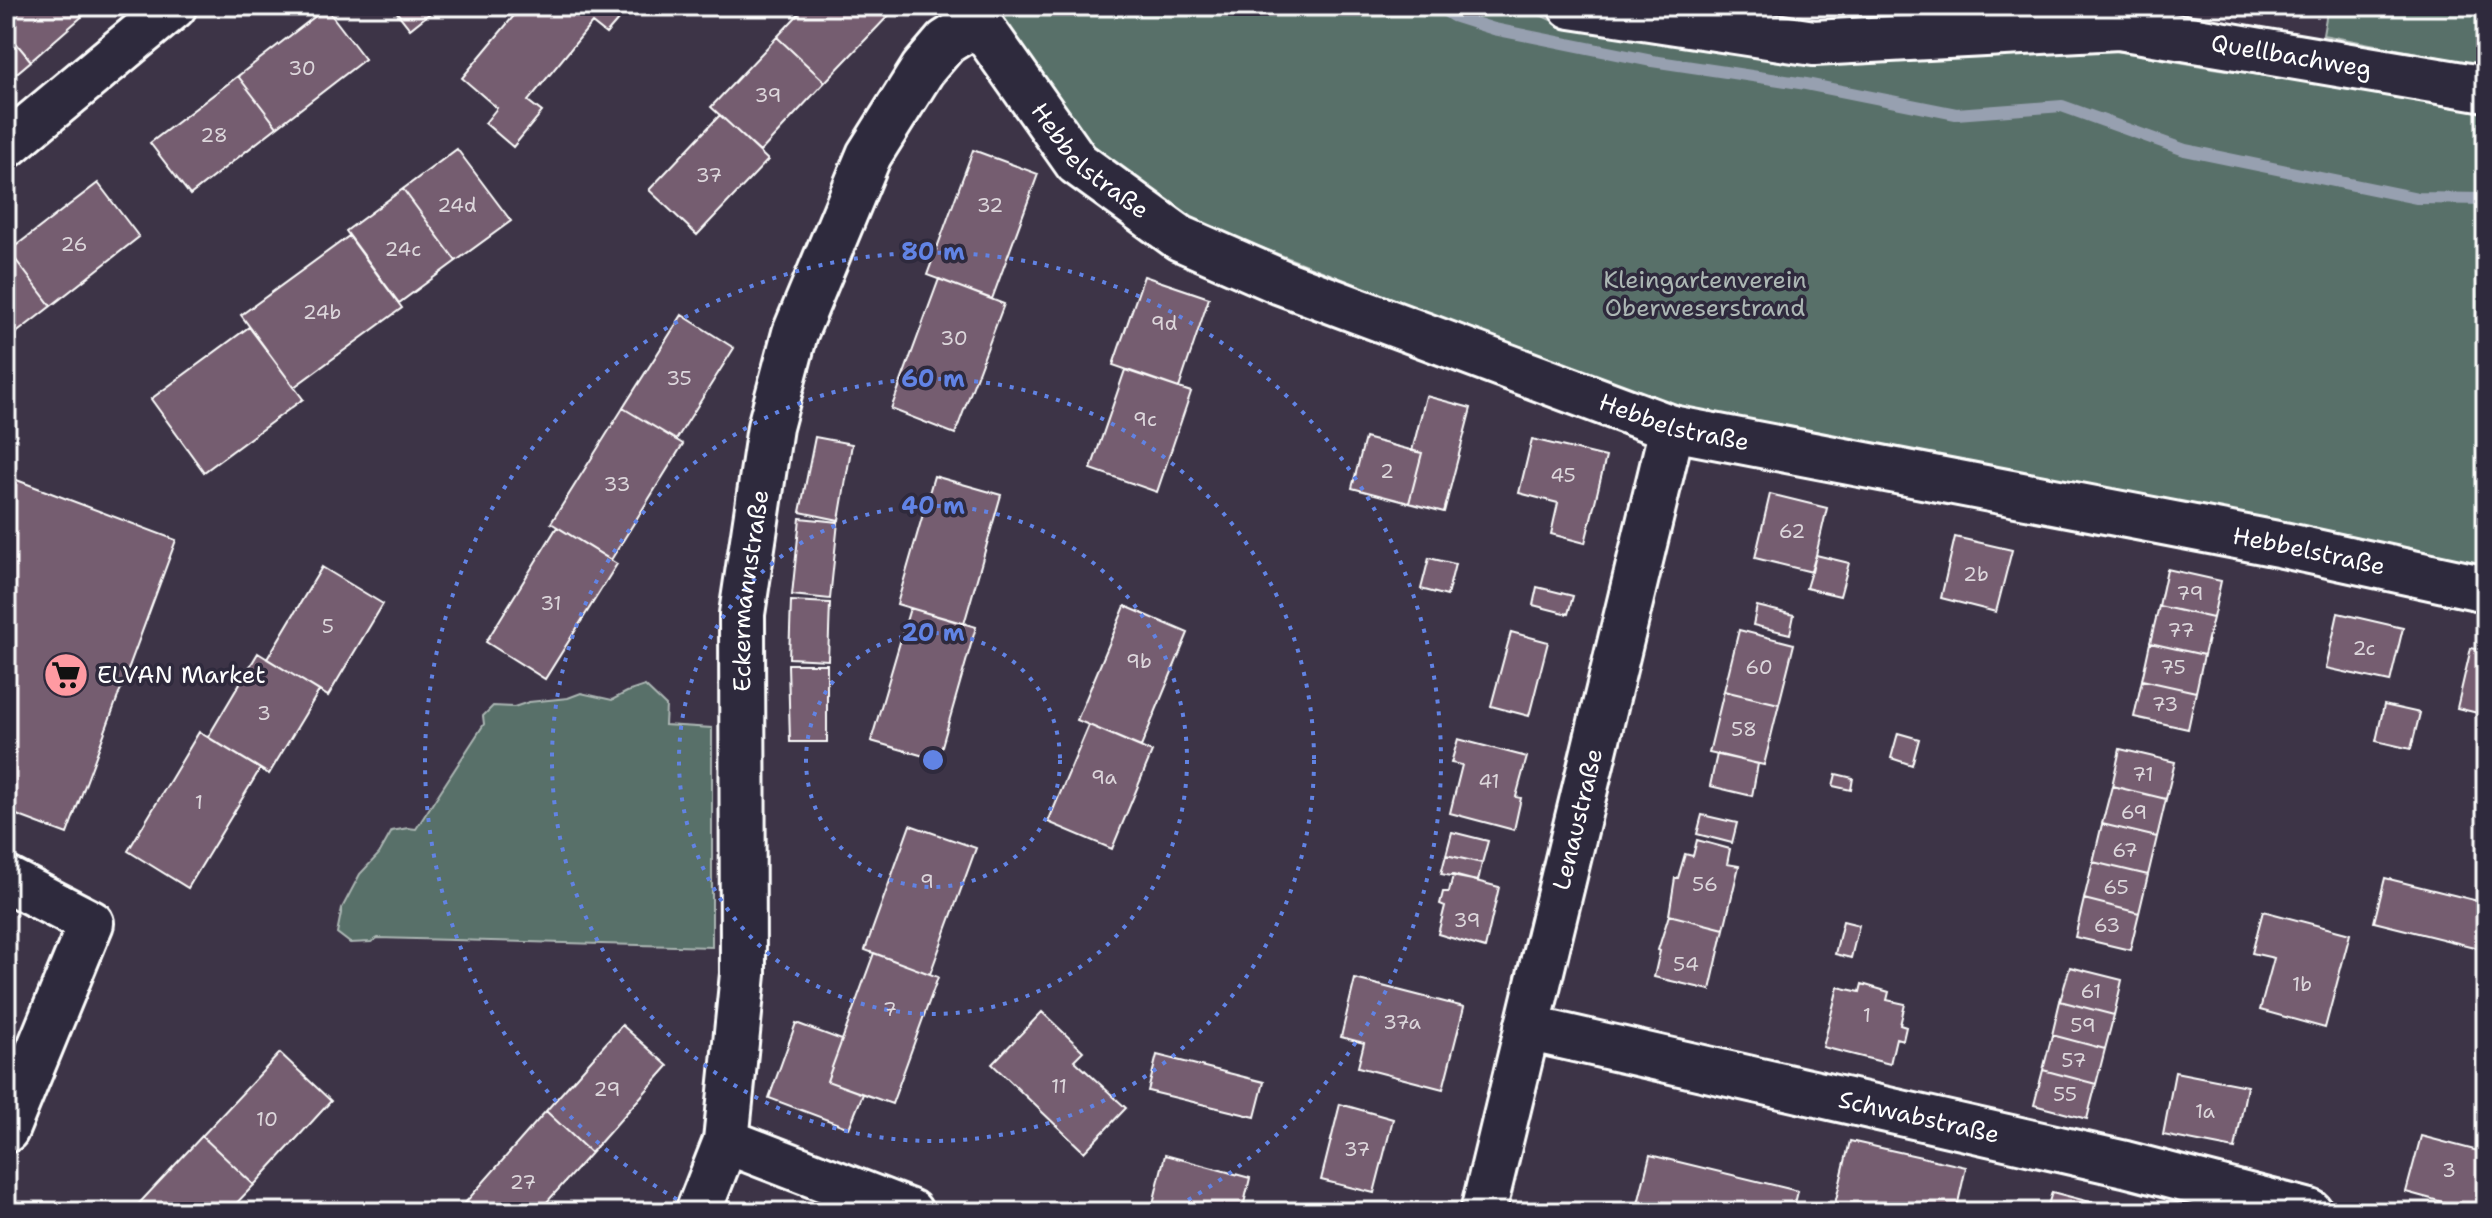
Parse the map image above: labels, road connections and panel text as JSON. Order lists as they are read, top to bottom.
{
  "streets": {
    "street": [
      "Quellbachweg",
      "Hebbelstraße",
      "Eckermannstraße",
      "Lenaustraße",
      "Schwabstraße"
    ]
  },
  "crossings": [
    ["Hebbelstraße", "Eckermannstraße"],
    ["Hebbelstraße", "Lenaustraße"],
    ["Lenaustraße", "Schwabstraße"]
  ],
  "parks": ["Kleingartenverein Oberweserstrand"],
  "places": {
    "supermarket": ["ELVAN Market"]
  },
  "house_numbers": [
    "30",
    "39",
    "28",
    "37",
    "24d",
    "32",
    "26",
    "24c",
    "24b",
    "9d",
    "30",
    "35",
    "9c",
    "2",
    "45",
    "33",
    "62",
    "2b",
    "79",
    "31",
    "5",
    "77",
    "2c",
    "9b",
    "60",
    "75",
    "73",
    "3",
    "58",
    "71",
    "9a",
    "41",
    "1",
    "69",
    "67",
    "9",
    "56",
    "65",
    "39",
    "63",
    "54",
    "1b",
    "61",
    "7",
    "1",
    "37a",
    "59",
    "57",
    "11",
    "29",
    "55",
    "1a",
    "10",
    "37",
    "3",
    "27"
  ],
  "rings": [
    "80 m",
    "60 m",
    "40 m",
    "20 m"
  ]
}
